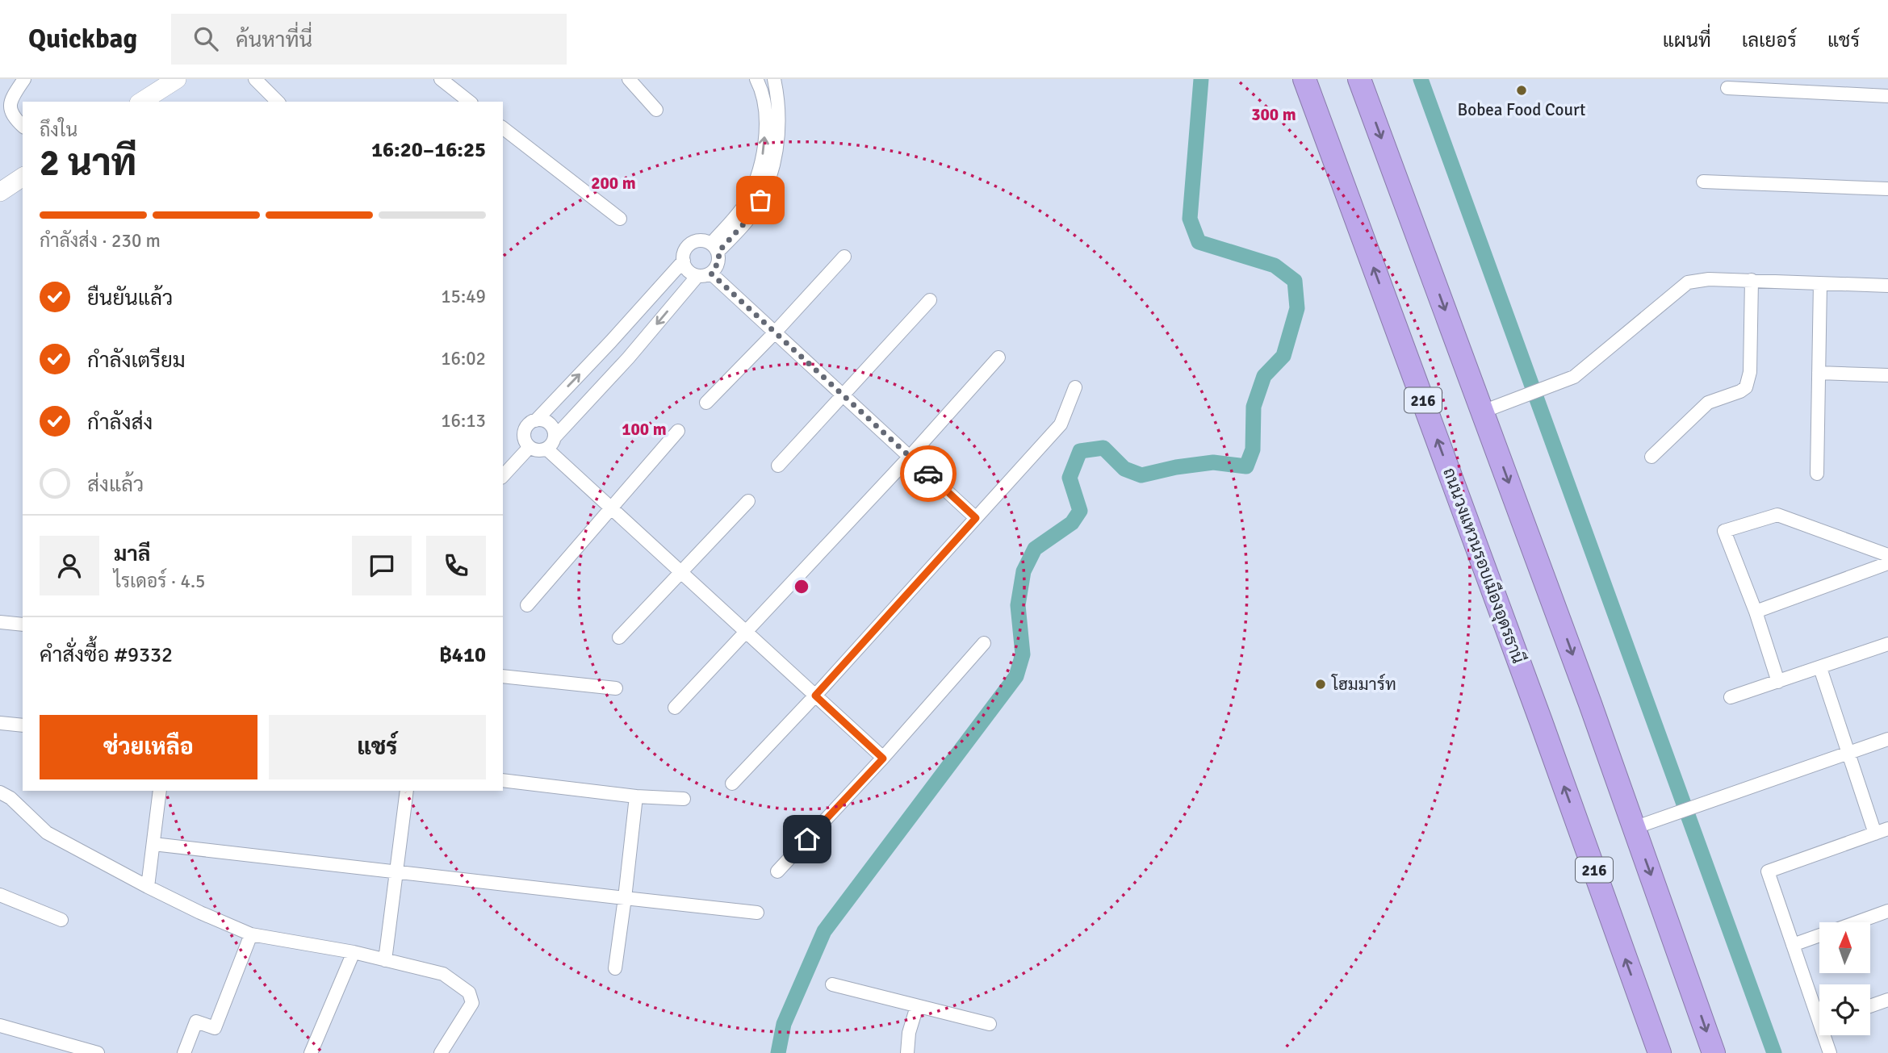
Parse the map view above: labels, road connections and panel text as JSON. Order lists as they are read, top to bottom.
{
  "streets": {
    "highway": ["216", "ถนนวงแหวนรอบเมืองอุดรธานี"]
  },
  "places": ["Bobea Food Court", "โฮมมาร์ท"],
  "north": "top",
  "page": {
    "header": "Quickbag",
    "search": "ค้นหาที่นี่",
    "nav": ["แผนที่", "เลเยอร์", "แชร์"],
    "heading": ["2 นาที", "ถึงใน", "16:20–16:25"],
    "panel": [
      "มาลี",
      "ไรเดอร์ · 4.5",
      "คำสั่งซื้อ #9332",
      "฿410"
    ],
    "bar": "กำลังส่ง · 230 m",
    "list": [
      ["ยืนยันแล้ว", "15:49"],
      ["กำลังเตรียม", "16:02"],
      ["กำลังส่ง", "16:13"],
      "ส่งแล้ว"
    ],
    "buttons": ["ช่วยเหลือ", "แชร์"]
  },
  "rings": ["300 m", "200 m", "100 m"]
}
